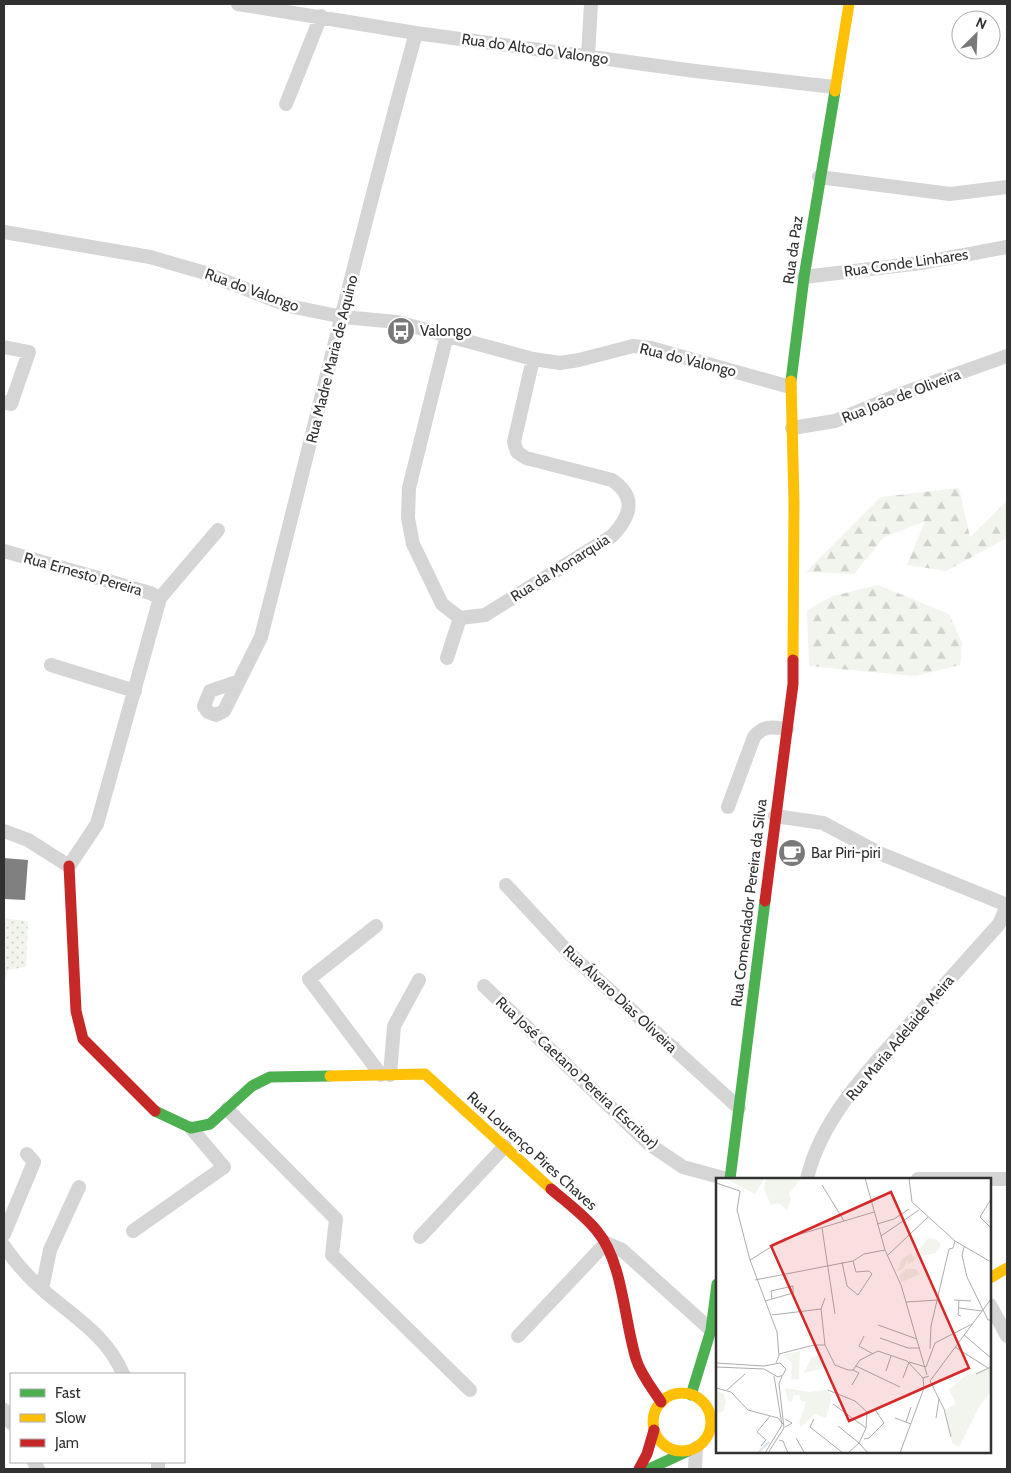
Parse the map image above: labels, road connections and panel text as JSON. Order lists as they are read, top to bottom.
{
  "streets": {
    "main road": ["Rua da Paz", "Rua Comendador Pereira da Silva", "Rua Lourenço Pires Chaves"],
    "street": [
      "Rua do Alto do Valongo",
      "Rua Conde Linhares",
      "Rua do Valongo",
      "Rua Madre Maria de Aquino",
      "Rua João de Oliveira",
      "Rua da Monarquia",
      "Rua Ernesto Pereira",
      "Rua Álvaro Dias Oliveira",
      "Rua Maria Adelaide Meira",
      "Rua José Caetano Pereira (Escritor)"
    ]
  },
  "crossings": [
    ["Rua do Alto do Valongo", "Rua da Paz"],
    ["Rua do Alto do Valongo", "Rua Madre Maria de Aquino"],
    ["Rua da Paz", "Rua Conde Linhares"],
    ["Rua da Paz", "Rua do Valongo"],
    ["Rua da Paz", "Rua João de Oliveira"],
    ["Rua da Paz", "Rua Comendador Pereira da Silva"],
    ["Rua do Valongo", "Rua Madre Maria de Aquino"],
    ["Rua do Valongo", "Rua da Monarquia"],
    ["Rua Comendador Pereira da Silva", "Rua Álvaro Dias Oliveira"]
  ],
  "places": {
    "bus stop": ["Valongo"],
    "cafe": ["Bar Piri-piri"]
  },
  "legend": ["Fast", "Slow", "Jam"],
  "north": "top right"
}
